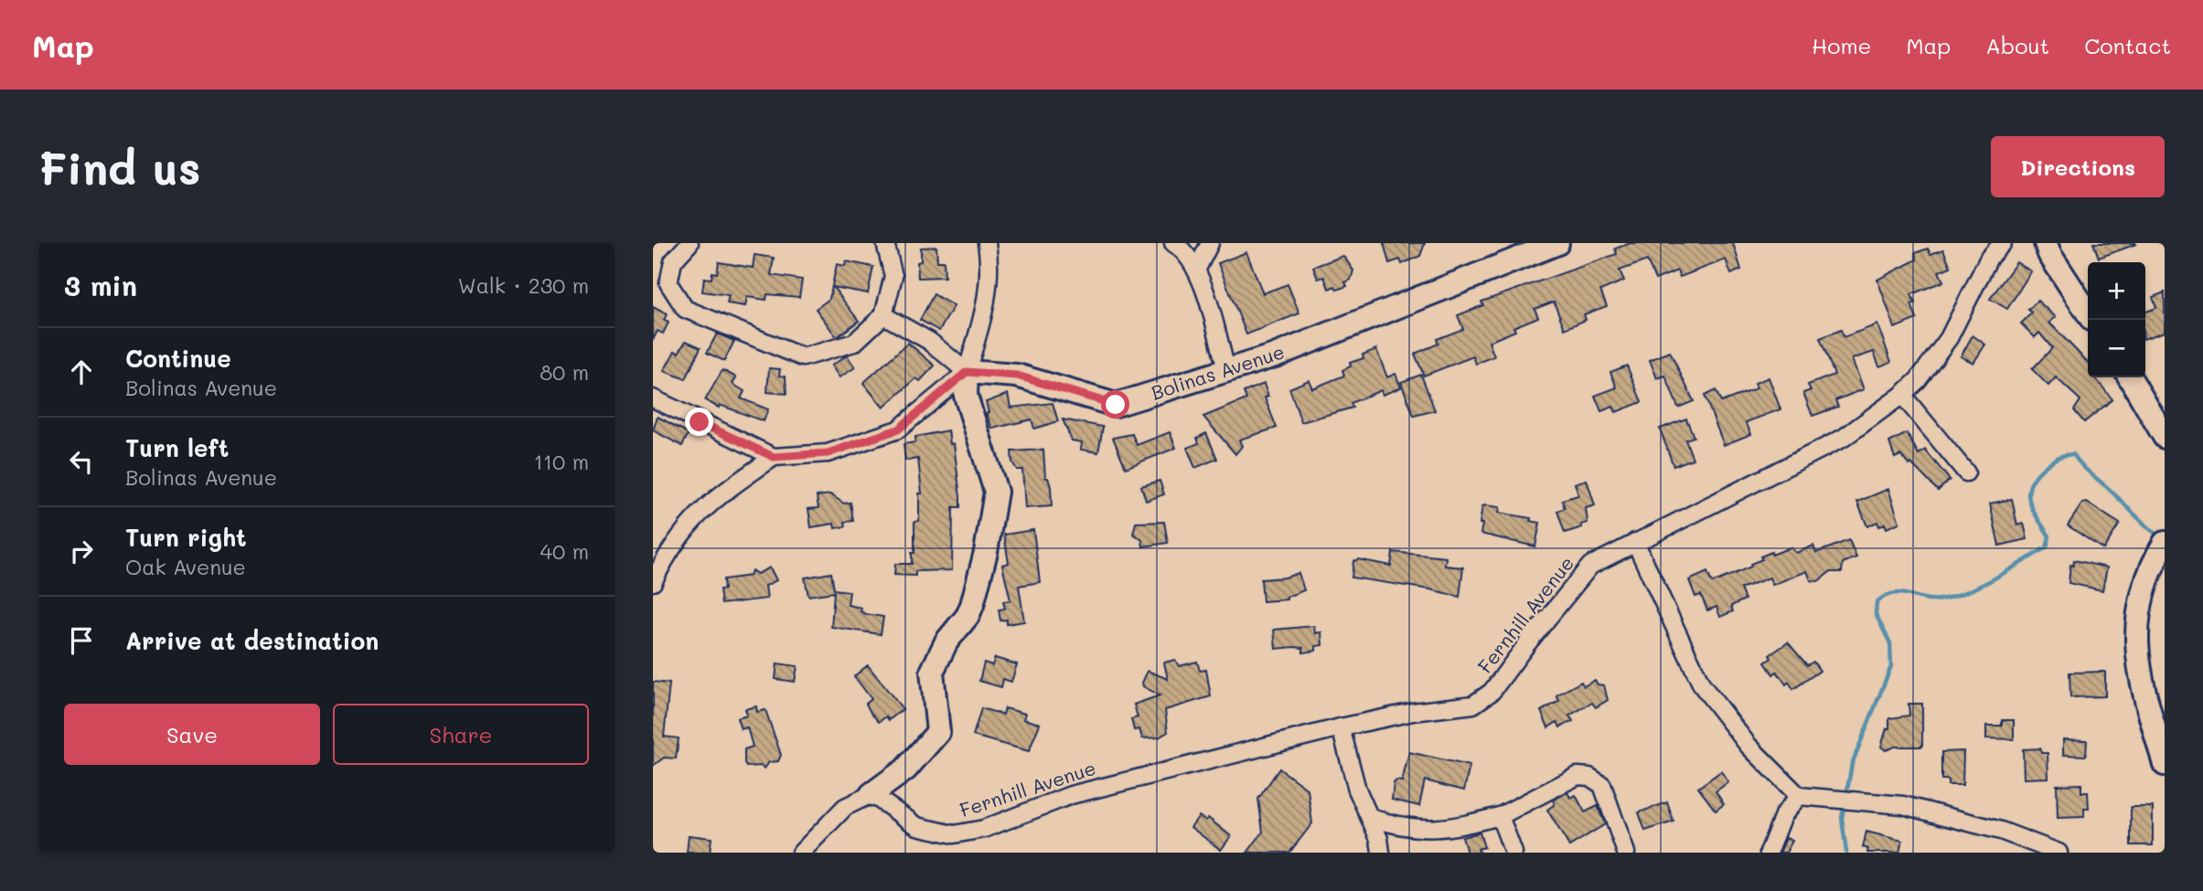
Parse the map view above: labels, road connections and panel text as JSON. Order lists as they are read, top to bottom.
{
  "streets": {
    "street": ["Bolinas Avenue", "Fernhill Avenue"]
  },
  "page": {
    "header": "Map",
    "nav": [
      "Home",
      "Map",
      "About",
      "Contact"
    ],
    "buttons": [
      "Directions",
      ["Save", "Share"]
    ],
    "title": "Find us",
    "heading": ["3 min", "Walk · 230 m"],
    "map_buttons": ["+", "−"],
    "list": [
      ["Continue", "Bolinas Avenue", "80 m"],
      ["Turn left", "Bolinas Avenue", "110 m"],
      ["Turn right", "Oak Avenue", "40 m"],
      "Arrive at destination"
    ]
  }
}
